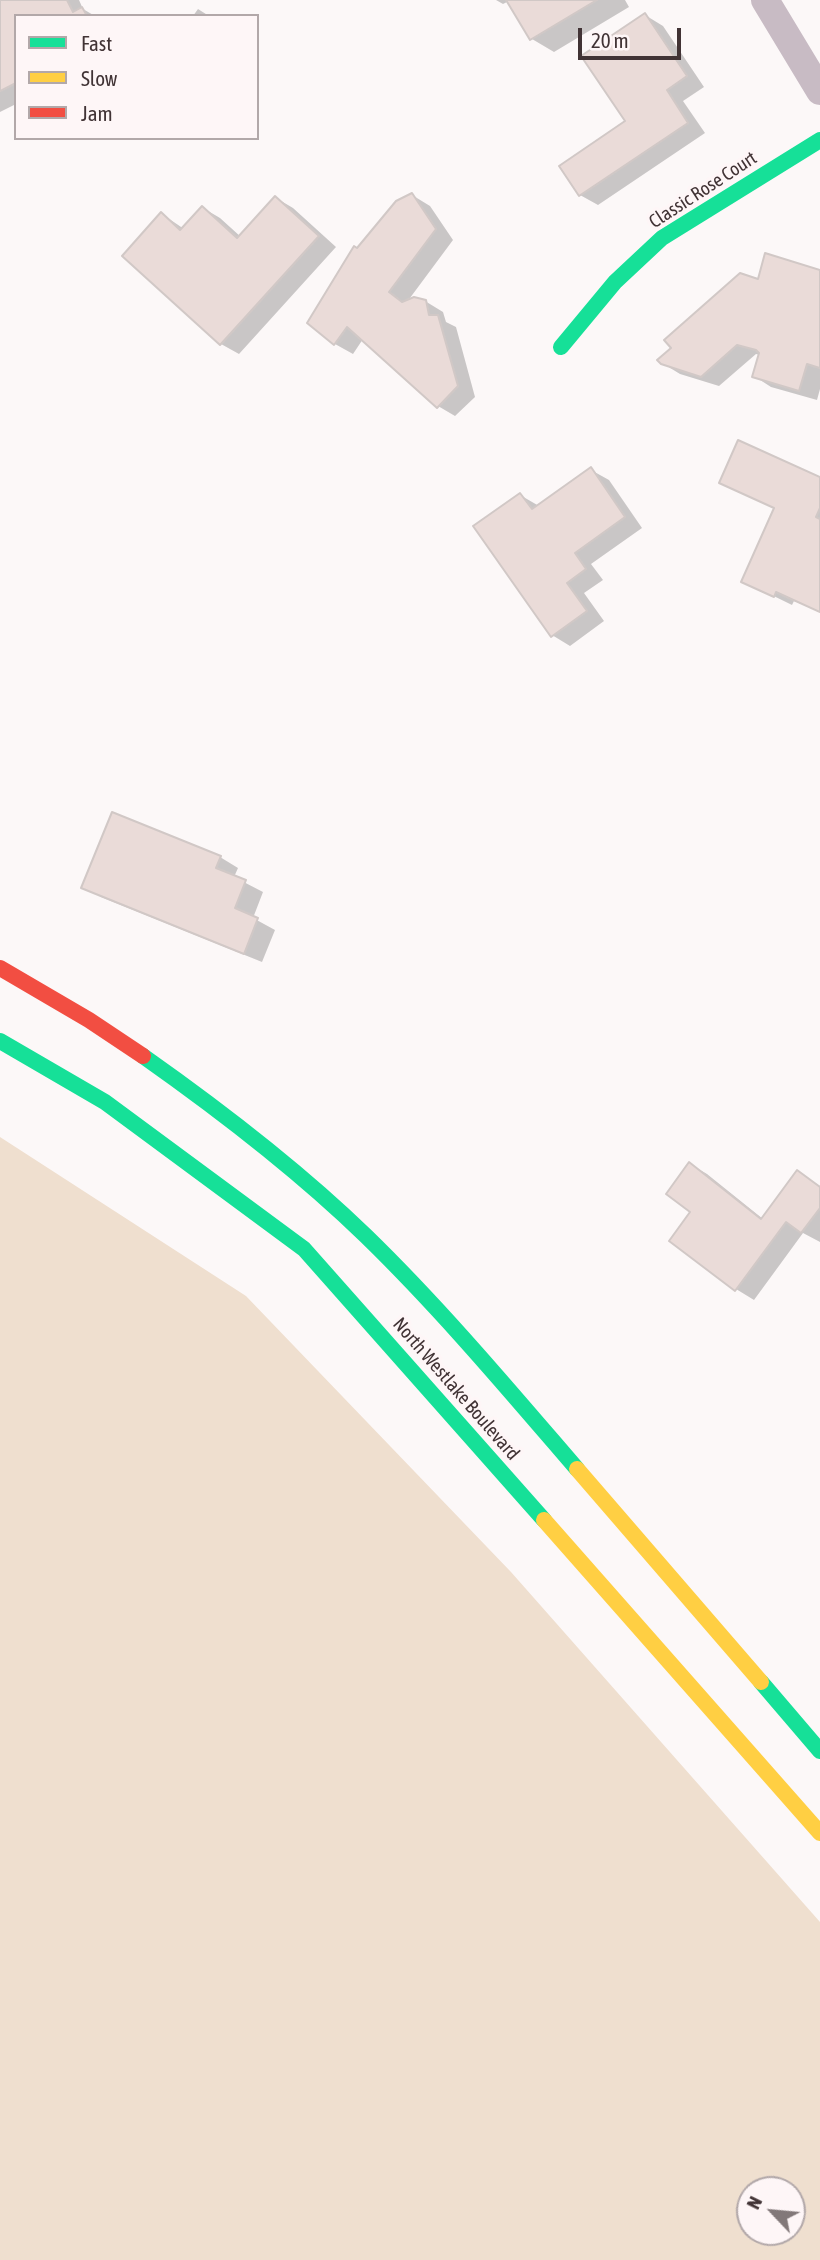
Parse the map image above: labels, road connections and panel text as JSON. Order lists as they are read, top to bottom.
{
  "streets": {
    "main road": ["Classic Rose Court", "North Westlake Boulevard"]
  },
  "legend": ["Fast", "Slow", "Jam"],
  "scale_bar": "20 m",
  "north": "top left"
}
